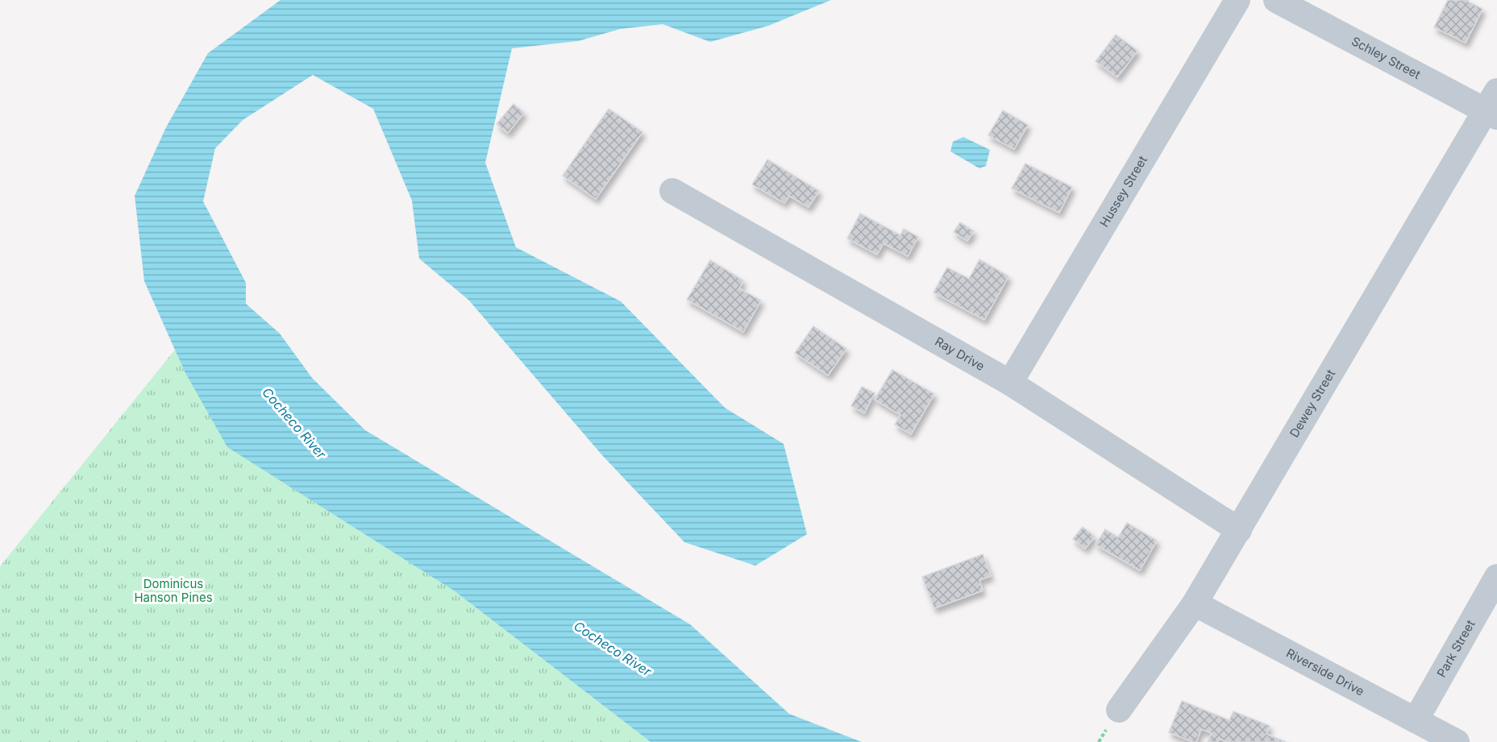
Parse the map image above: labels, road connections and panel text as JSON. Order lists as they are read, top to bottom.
{
  "streets": {
    "street": [
      "Schley Street",
      "Hussey Street",
      "Ray Drive",
      "Dewey Street",
      "Park Street",
      "Riverside Drive"
    ]
  },
  "crossings": [
    ["Schley Street", "Dewey Street"],
    ["Hussey Street", "Ray Drive"],
    ["Ray Drive", "Dewey Street"],
    ["Dewey Street", "Riverside Drive"],
    ["Park Street", "Riverside Drive"]
  ],
  "water": ["Cocheco River"],
  "parks": ["Dominicus Hanson Pines"]
}
